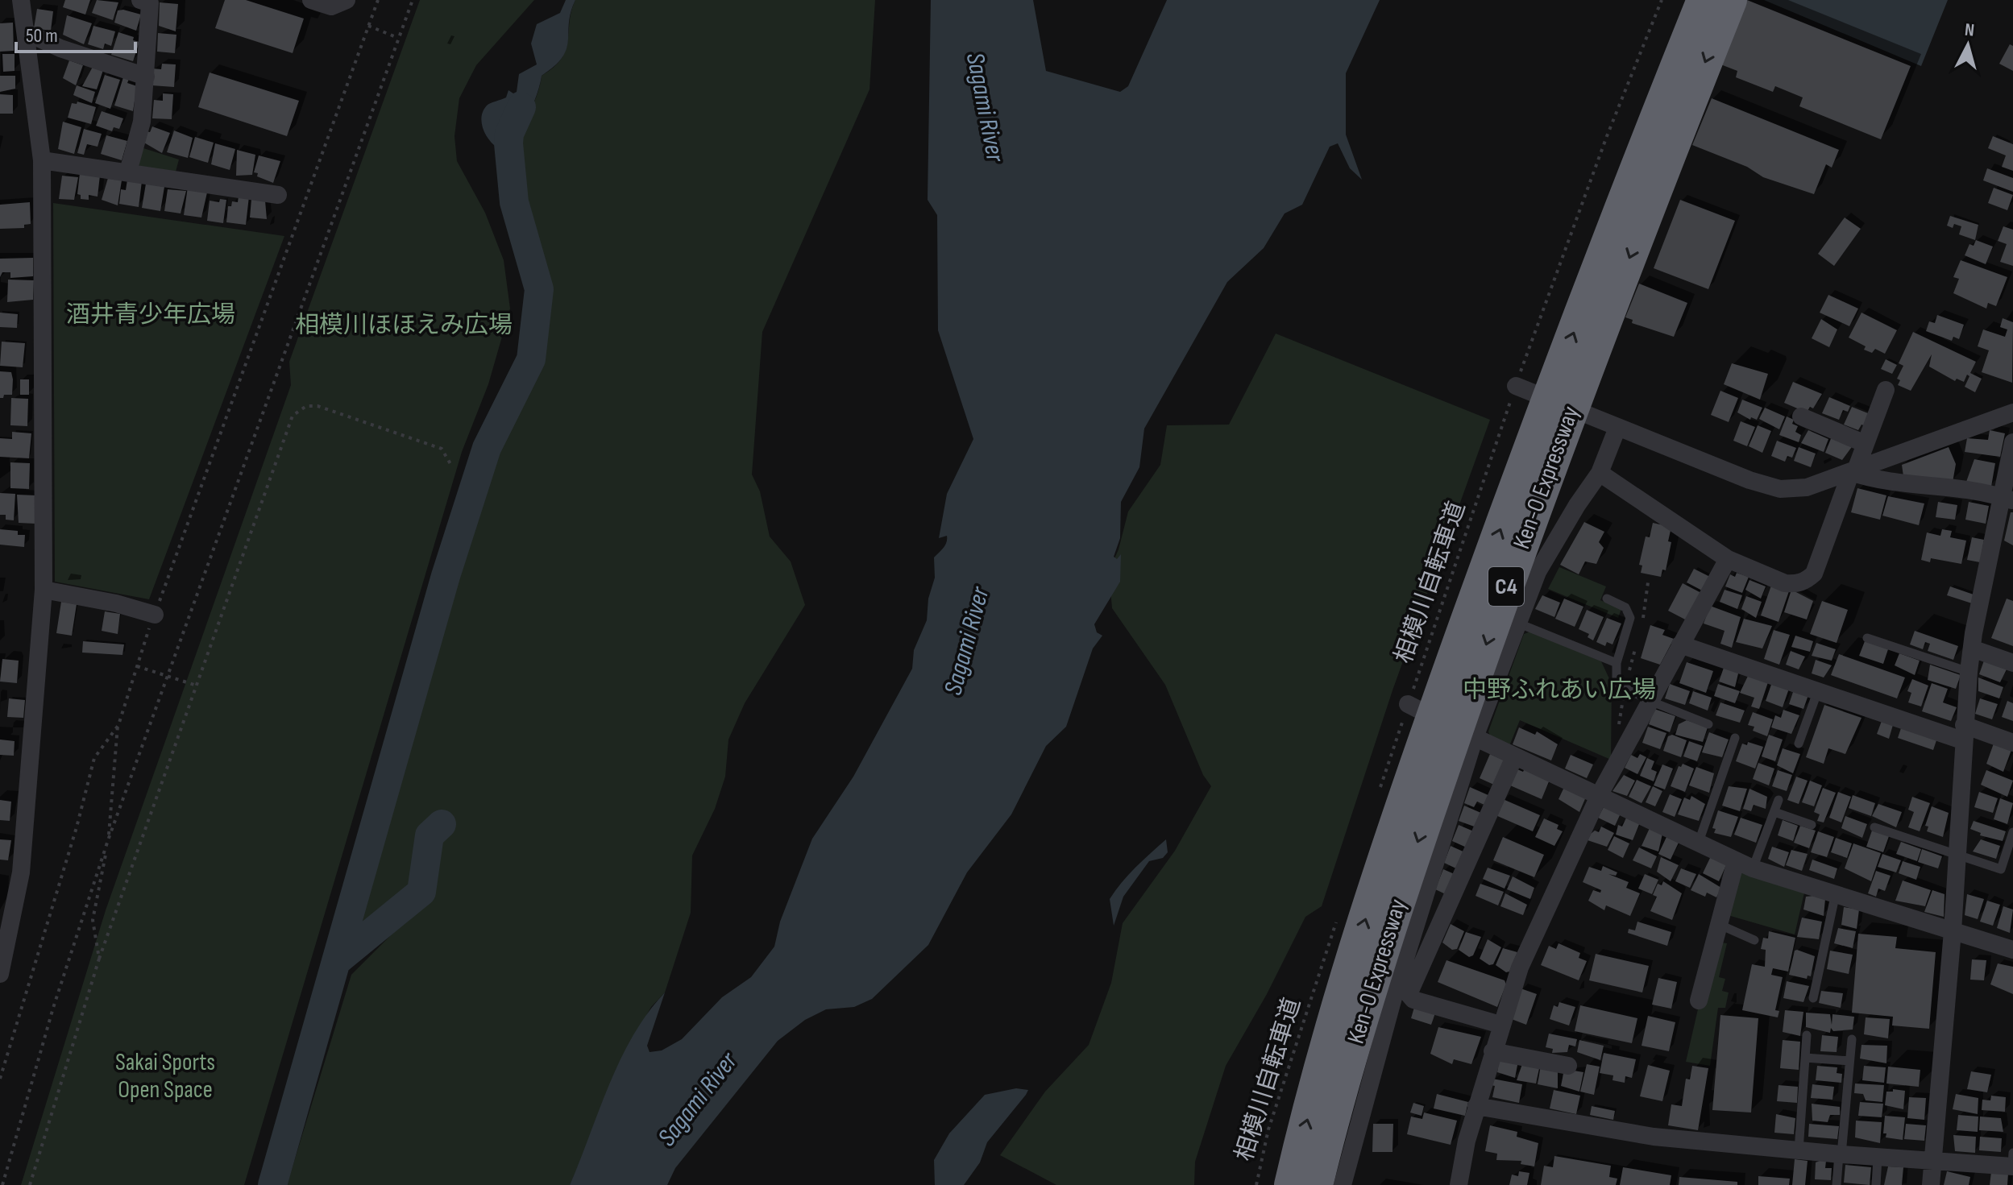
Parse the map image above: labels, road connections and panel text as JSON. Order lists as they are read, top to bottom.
{
  "streets": {
    "highway": ["Ken-O Expressway", "C4"],
    "path": ["相模川自転車道"]
  },
  "water": ["Sagami River"],
  "parks": [
    "酒井青少年広場",
    "相模川ほほえみ広場",
    "中野ふれあい広場",
    "Sakai Sports Open Space"
  ],
  "scale_bar": "50 m",
  "north": "top"
}
